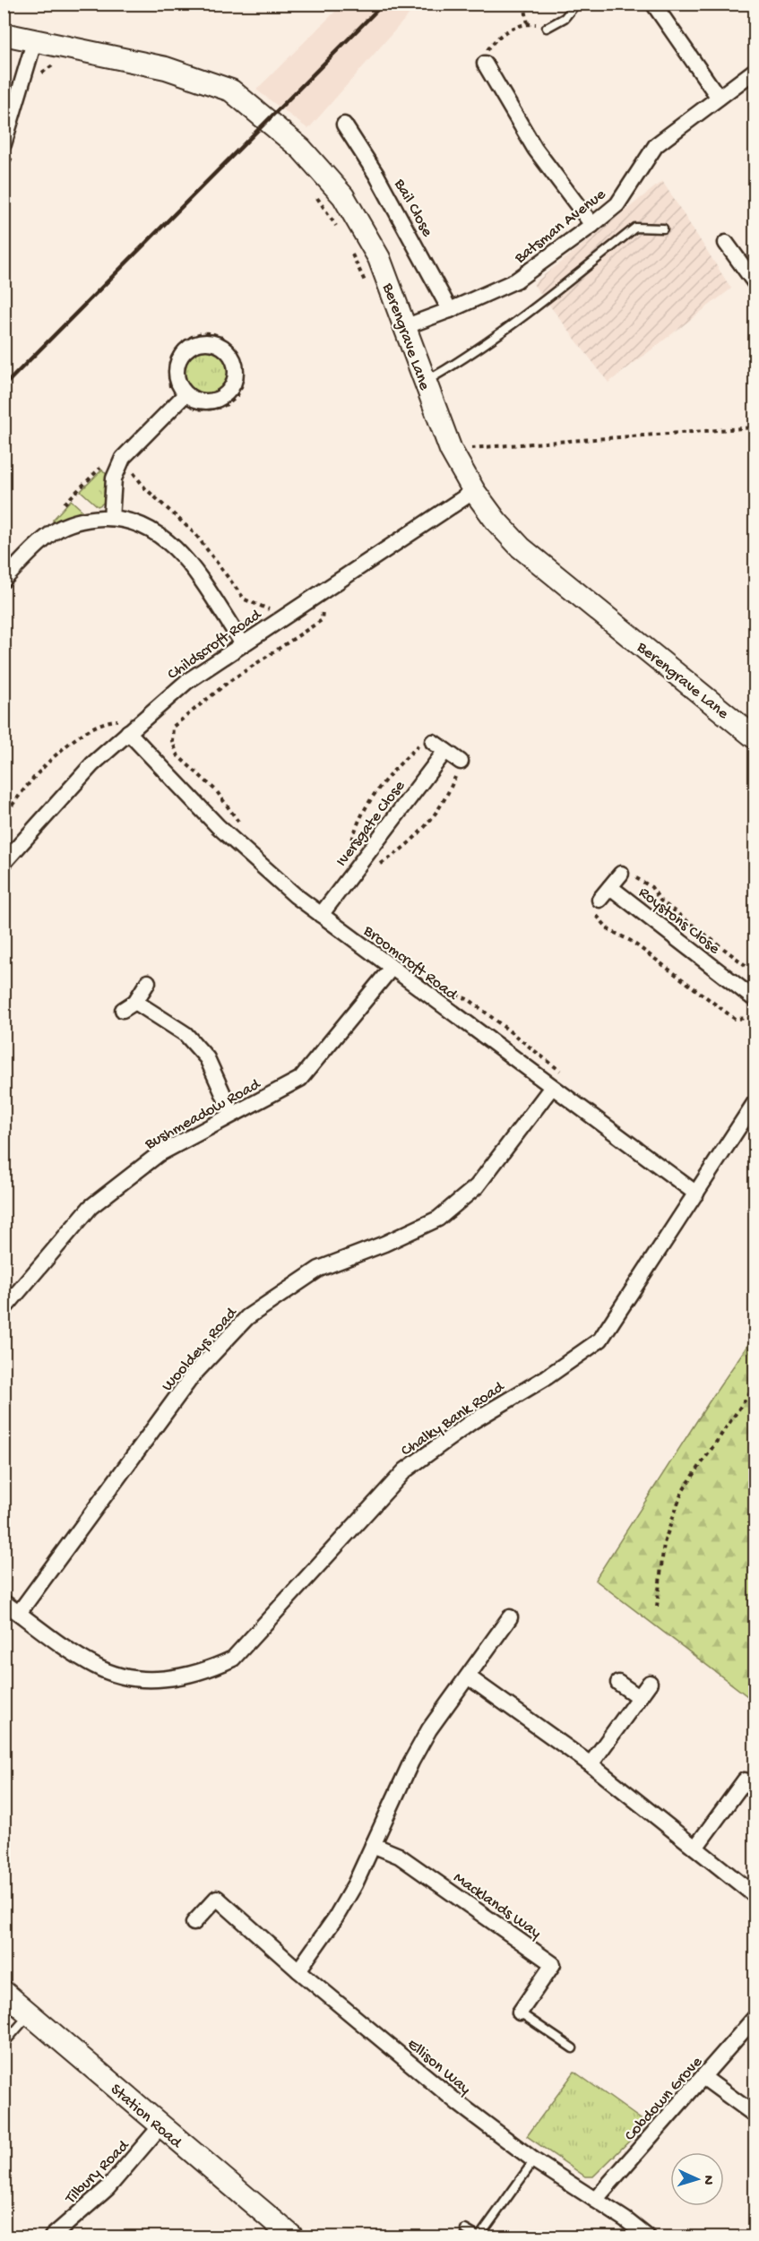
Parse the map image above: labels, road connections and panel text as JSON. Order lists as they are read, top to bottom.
{
  "streets": {
    "street": [
      "Bail Close",
      "Batsman Avenue",
      "Berengrave Lane",
      "Childscroft Road",
      "Iversgate Close",
      "Roystons Close",
      "Broomcroft Road",
      "Bushmeadow Road",
      "Wooldeys Road",
      "Chalky Bank Road",
      "Macklands Way",
      "Ellison Way",
      "Cobdown Grove",
      "Station Road",
      "Tilbury Road"
    ]
  },
  "crossings": [
    ["Bail Close", "Batsman Avenue"],
    ["Batsman Avenue", "Berengrave Lane"],
    ["Berengrave Lane", "Childscroft Road"],
    ["Childscroft Road", "Broomcroft Road"],
    ["Iversgate Close", "Broomcroft Road"],
    ["Broomcroft Road", "Bushmeadow Road"],
    ["Broomcroft Road", "Wooldeys Road"],
    ["Broomcroft Road", "Chalky Bank Road"],
    ["Wooldeys Road", "Chalky Bank Road"],
    ["Ellison Way", "Cobdown Grove"],
    ["Station Road", "Tilbury Road"]
  ],
  "north": "right"
}
